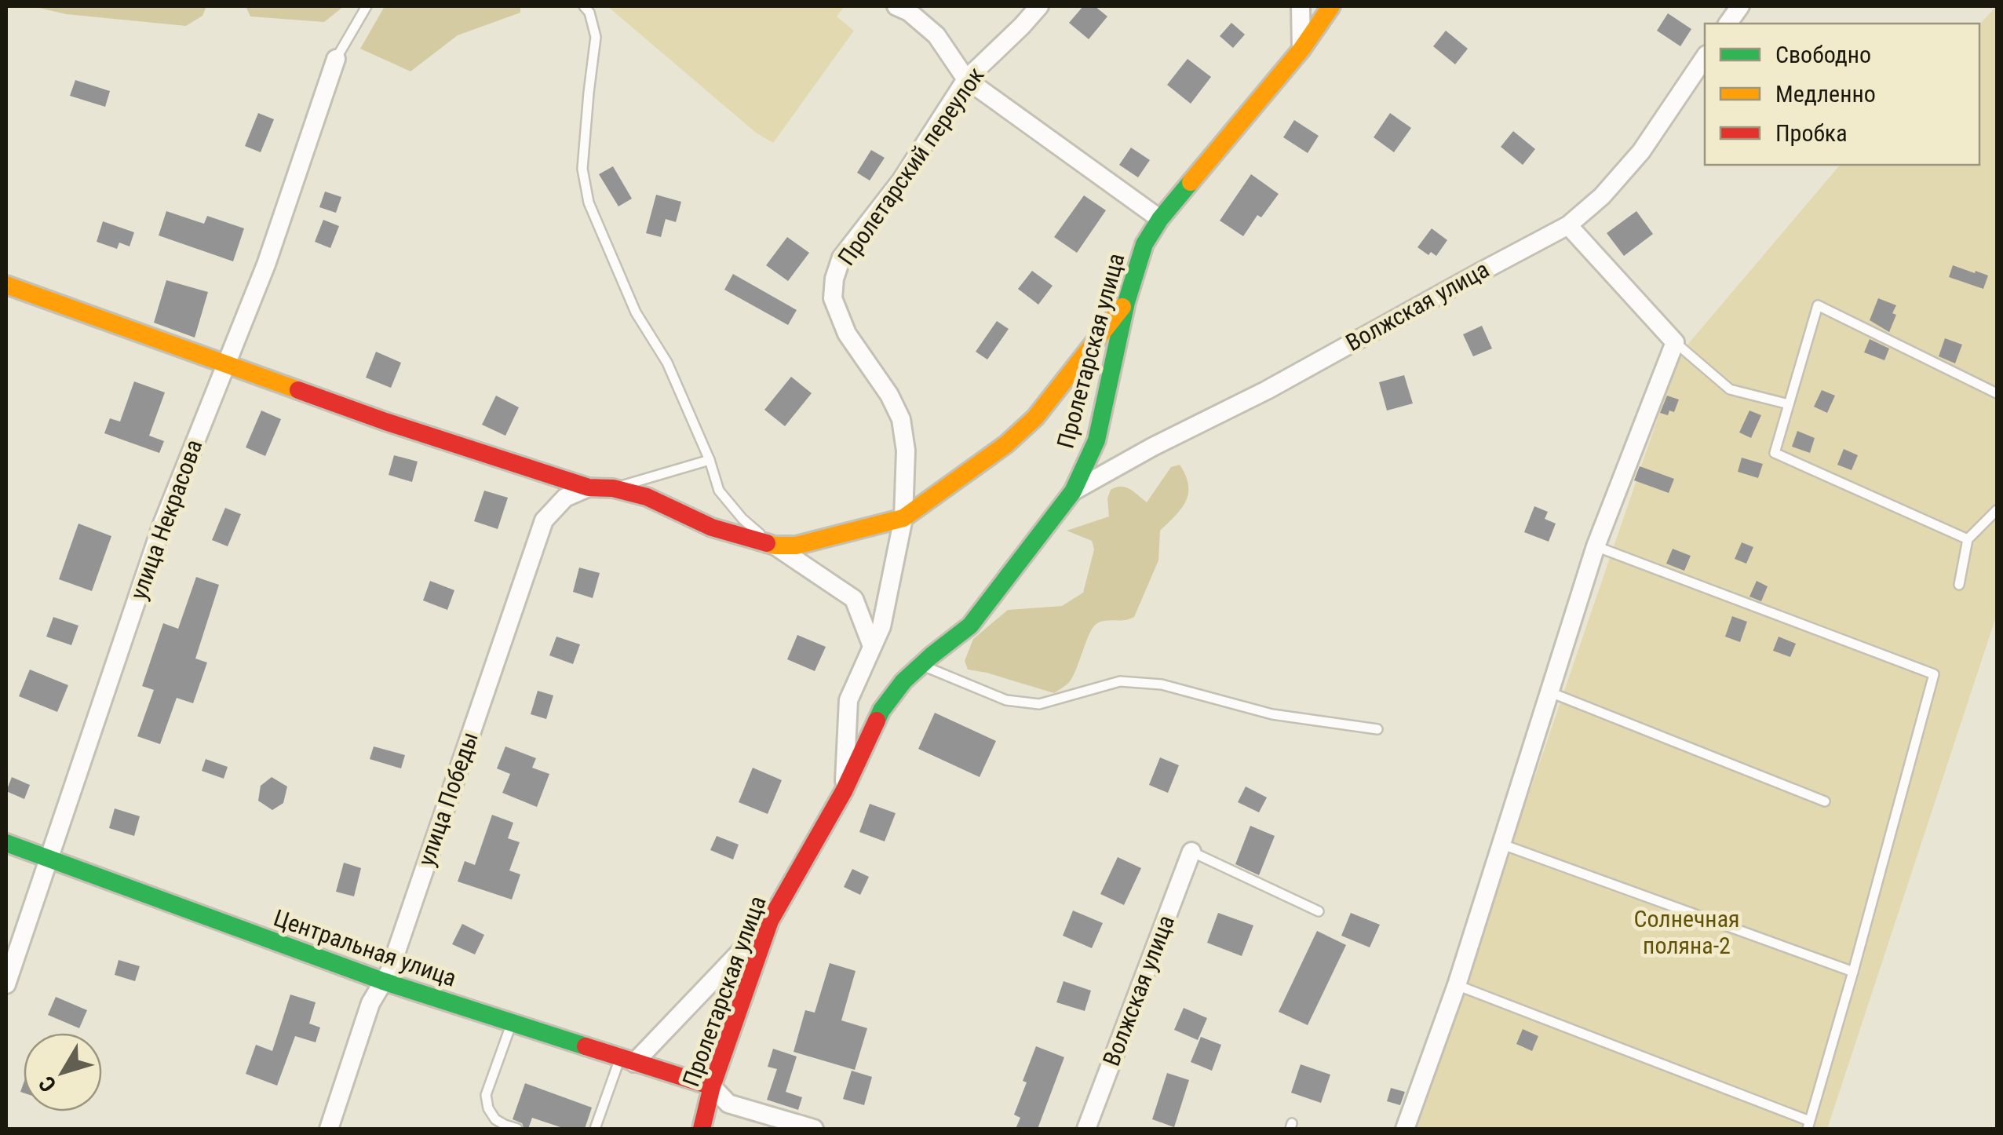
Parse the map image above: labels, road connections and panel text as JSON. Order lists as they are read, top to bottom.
{
  "streets": {
    "street": [
      "Пролетарский переулок",
      "Волжская улица",
      "Пролетарская улица",
      "улица Некрасова",
      "улица Победы",
      "Центральная улица"
    ]
  },
  "crossings": [
    ["Пролетарский переулок", "Пролетарская улица"],
    ["Волжская улица", "Пролетарская улица"],
    ["Пролетарская улица", "Центральная улица"],
    ["улица Некрасова", "Центральная улица"],
    ["улица Победы", "Центральная улица"]
  ],
  "parks": ["Солнечная поляна-2"],
  "legend": ["Свободно", "Медленно", "Пробка"],
  "north": "bottom left"
}
